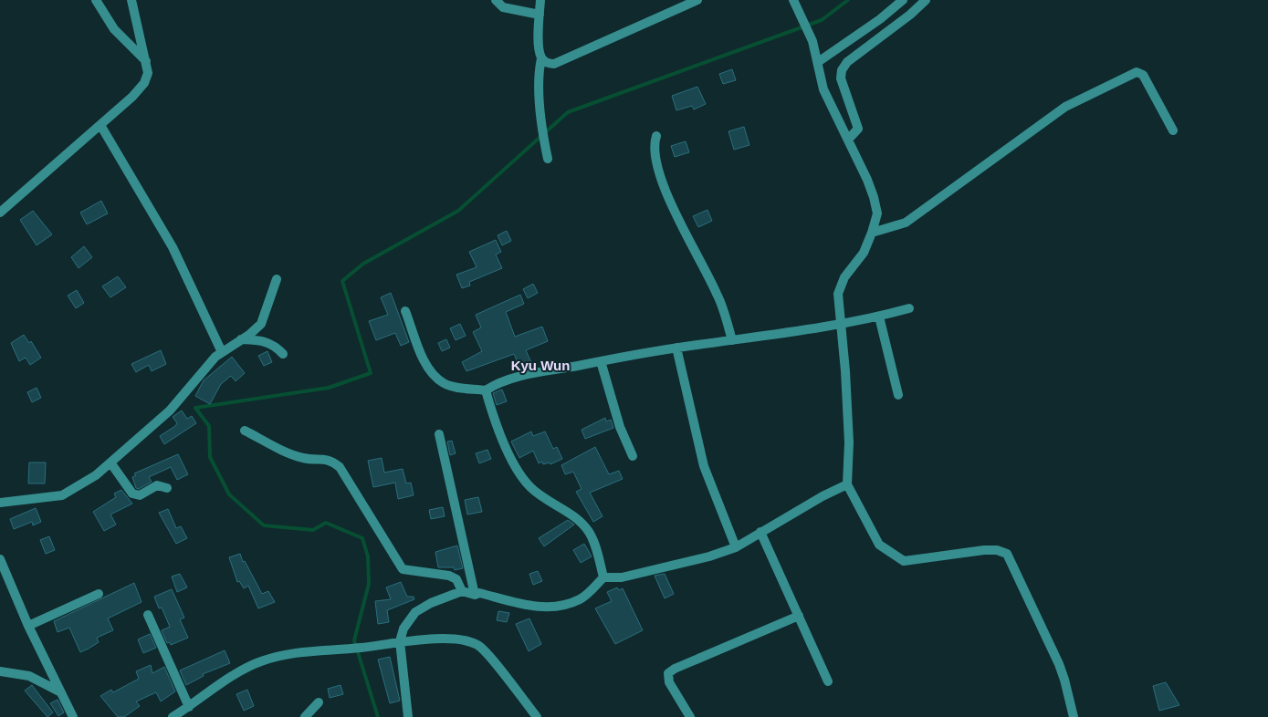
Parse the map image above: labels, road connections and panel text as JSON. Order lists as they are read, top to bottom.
{
  "districts": ["Kyu Wun"]
}
